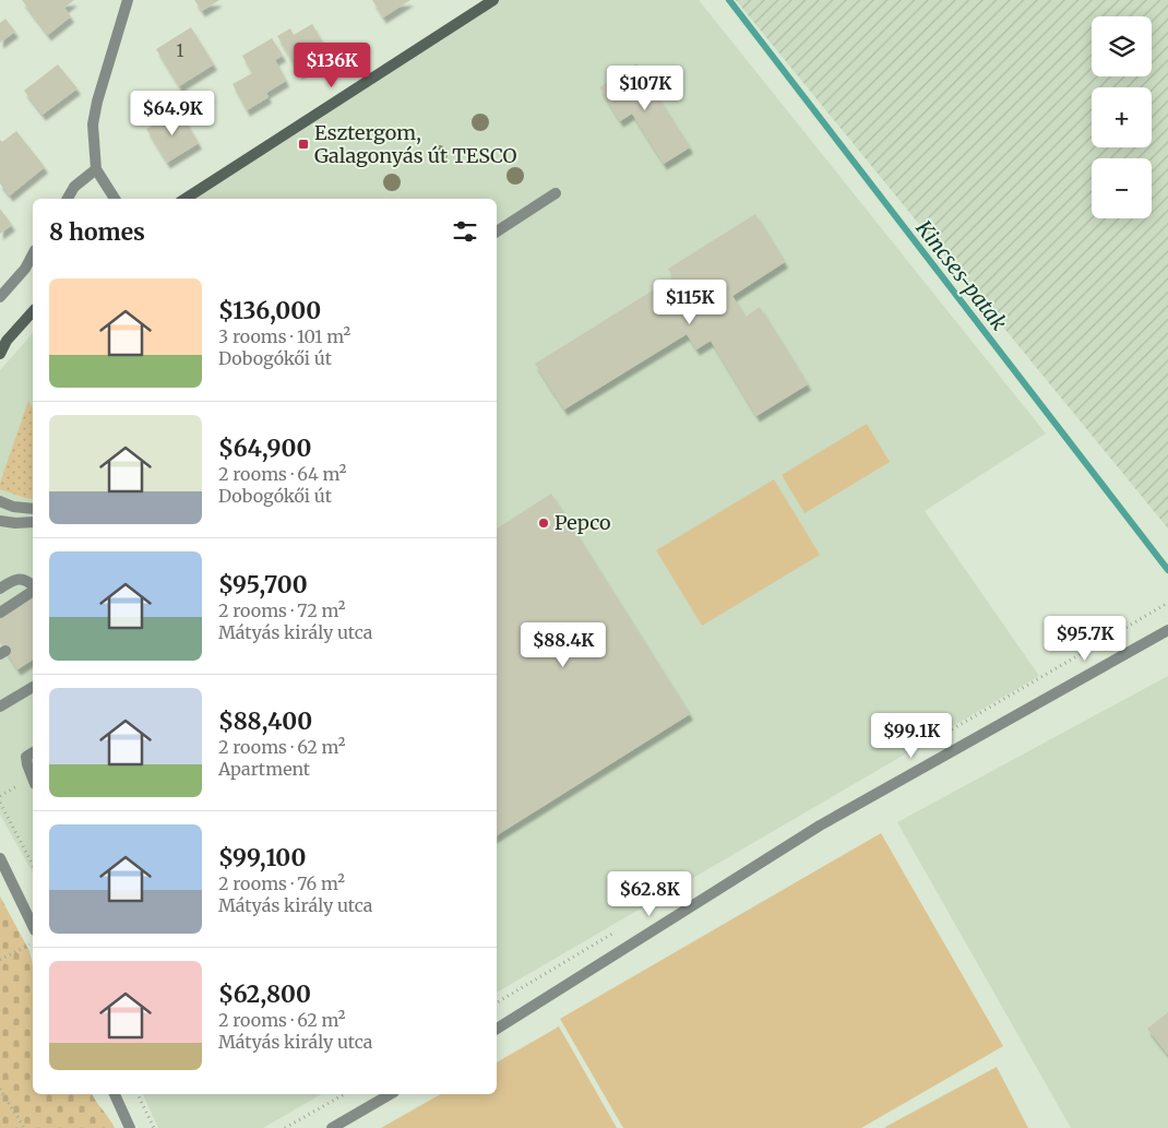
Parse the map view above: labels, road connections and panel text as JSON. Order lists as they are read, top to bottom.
{
  "water": ["Kincses-patak"],
  "places": {
    "transit": ["Esztergom, Galagonyás út TESCO"],
    "other": ["Pepco"]
  },
  "house_numbers": ["1"],
  "page": {
    "map_buttons": ["+", "−"],
    "price": [
      "$136K",
      "$107K",
      "$64.9K",
      "$115K",
      "$95.7K",
      "$88.4K",
      "$99.1K",
      "$62.8K"
    ],
    "heading": "8 homes",
    "list": [
      {
        "name": "$136,000",
        "note": "3 rooms · 101 m² · Dobogókői út"
      },
      {
        "name": "$64,900",
        "note": "2 rooms · 64 m² · Dobogókői út"
      },
      {
        "name": "$95,700",
        "note": "2 rooms · 72 m² · Mátyás király utca"
      },
      {
        "name": "$88,400",
        "note": "2 rooms · 62 m² · Apartment"
      },
      {
        "name": "$99,100",
        "note": "2 rooms · 76 m² · Mátyás király utca"
      },
      {
        "name": "$62,800",
        "note": "2 rooms · 62 m² · Mátyás király utca"
      }
    ]
  }
}
